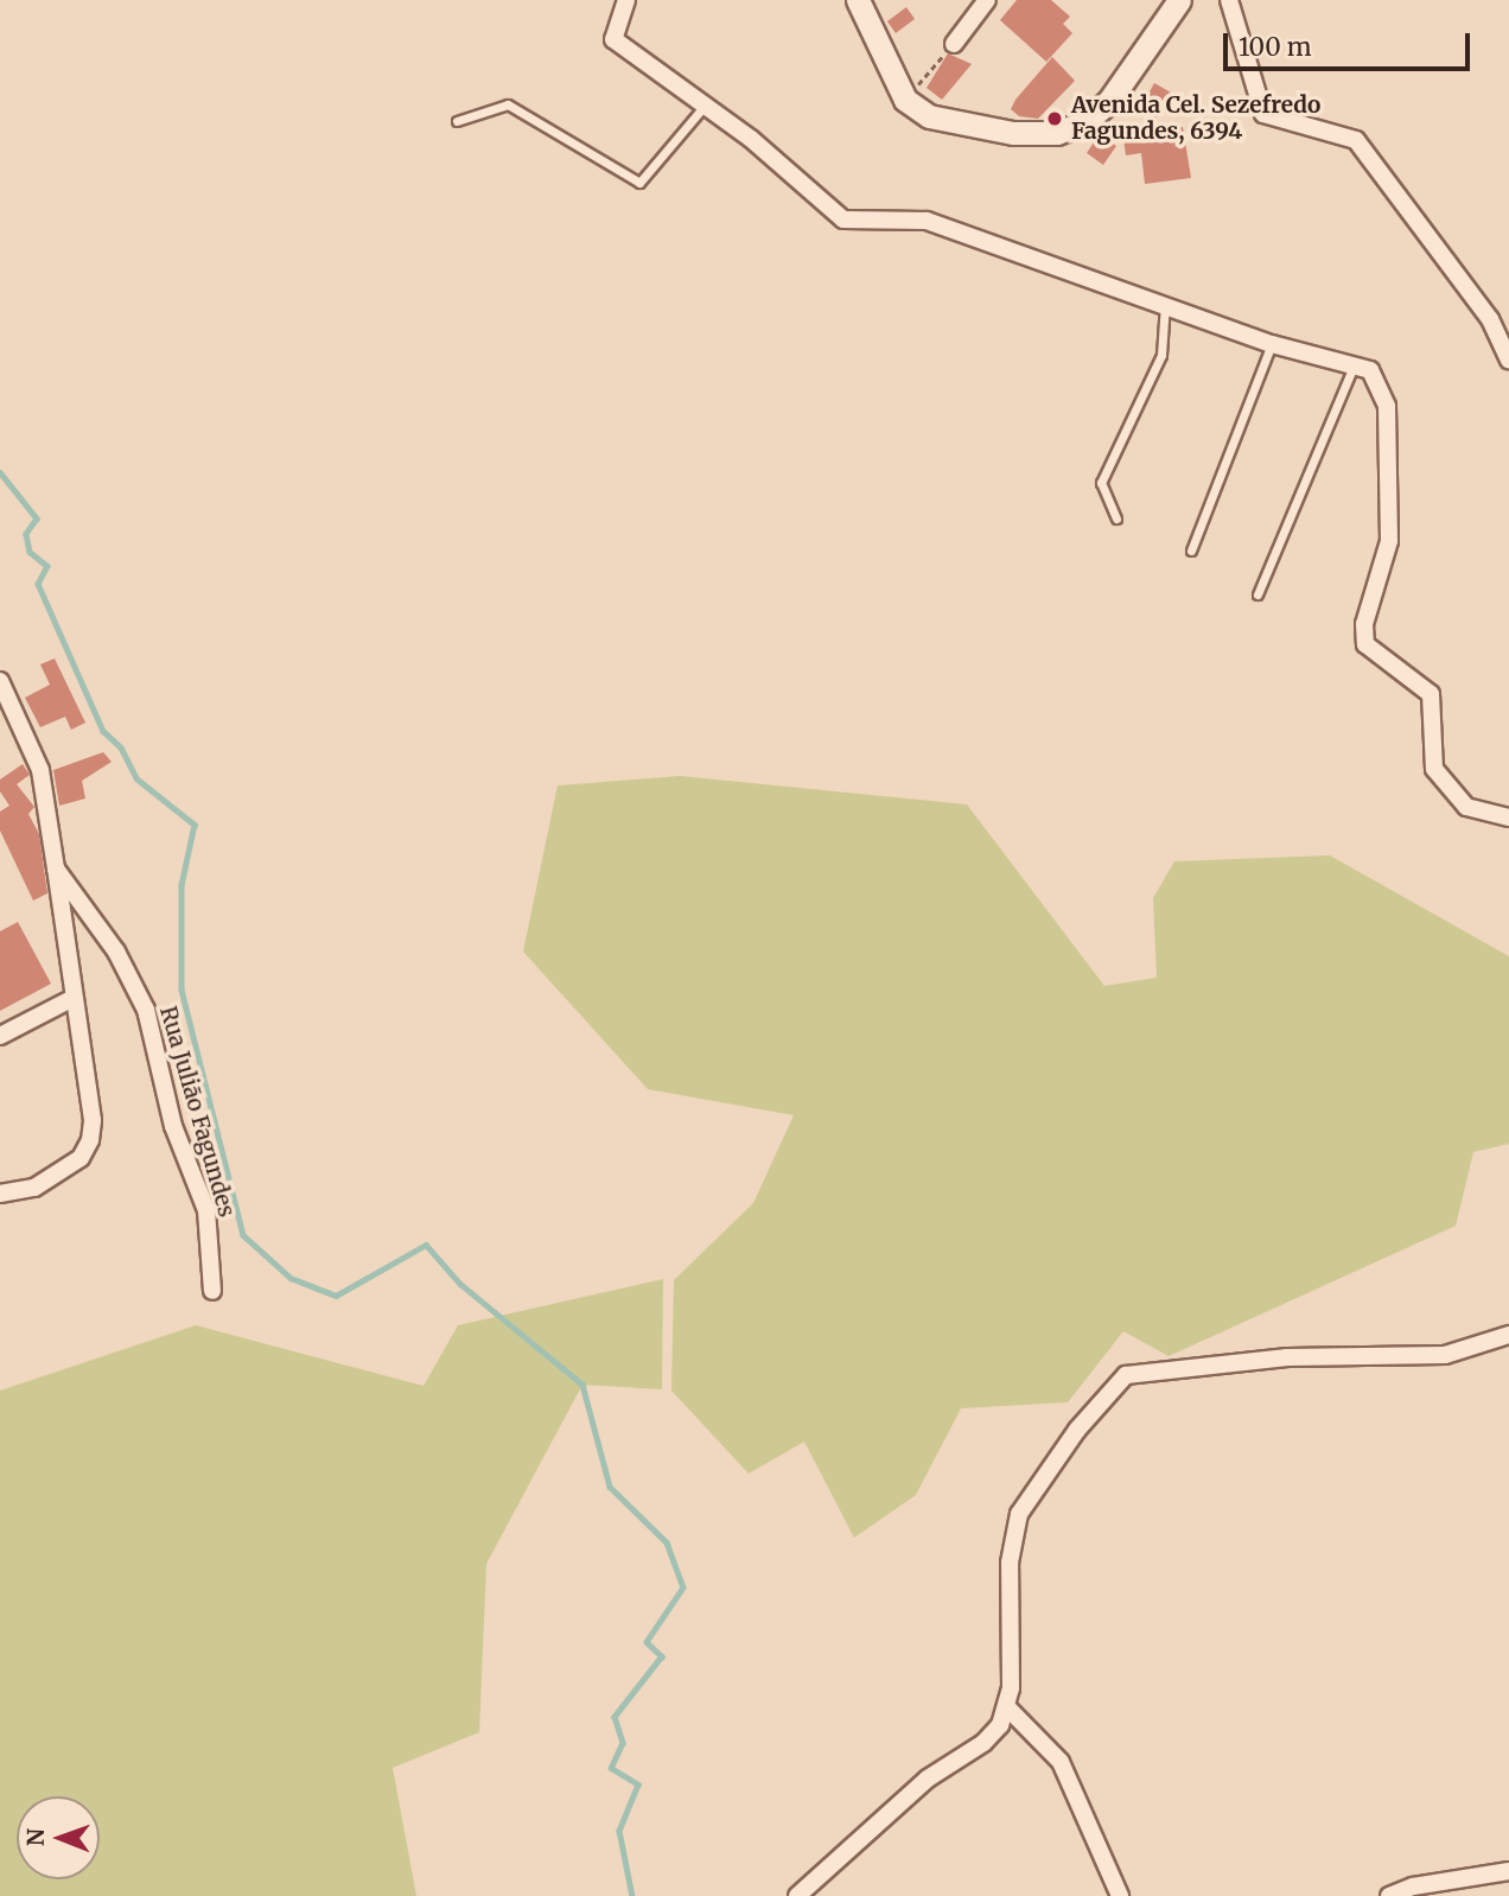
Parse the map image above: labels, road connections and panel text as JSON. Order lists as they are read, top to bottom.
{
  "streets": {
    "street": ["Rua Julião Fagundes"]
  },
  "places": ["Avenida Cel. Sezefredo Fagundes, 6394"],
  "scale_bar": "100 m",
  "north": "left"
}
